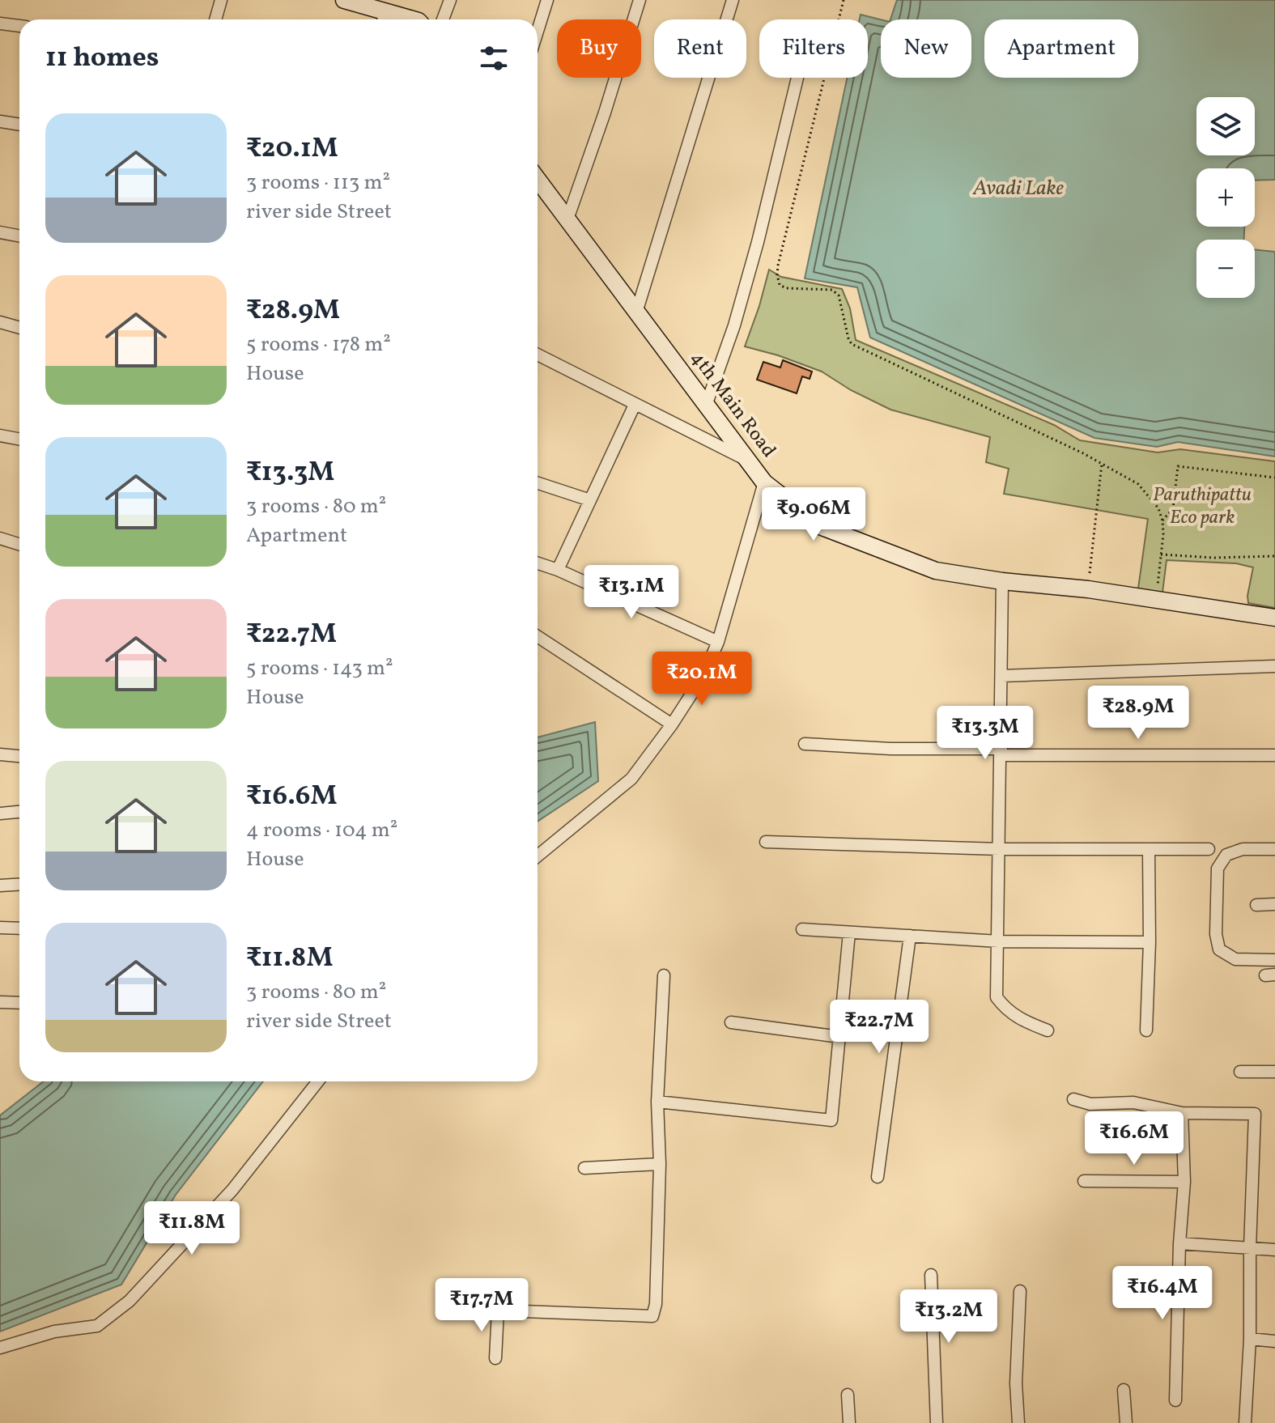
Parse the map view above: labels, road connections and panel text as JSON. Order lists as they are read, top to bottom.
{
  "streets": {
    "main road": ["4th Main Road"]
  },
  "water": ["Avadi Lake"],
  "parks": ["Paruthipattu Eco park"],
  "page": {
    "chip": [
      "Buy",
      "Rent",
      "Filters",
      "New",
      "Apartment"
    ],
    "heading": "11 homes",
    "map_buttons": ["+", "−"],
    "list": [
      {
        "name": "₹20.1M",
        "note": "3 rooms · 113 m² · river side Street"
      },
      {
        "name": "₹28.9M",
        "note": "5 rooms · 178 m² · House"
      },
      {
        "name": "₹13.3M",
        "note": "3 rooms · 80 m² · Apartment"
      },
      {
        "name": "₹22.7M",
        "note": "5 rooms · 143 m² · House"
      },
      {
        "name": "₹16.6M",
        "note": "4 rooms · 104 m² · House"
      },
      {
        "name": "₹11.8M",
        "note": "3 rooms · 80 m² · river side Street"
      }
    ],
    "price": [
      "₹9.06M",
      "₹13.1M",
      "₹20.1M",
      "₹28.9M",
      "₹13.3M",
      "₹22.7M",
      "₹16.6M",
      "₹11.8M",
      "₹16.4M",
      "₹17.7M",
      "₹13.2M"
    ]
  }
}
